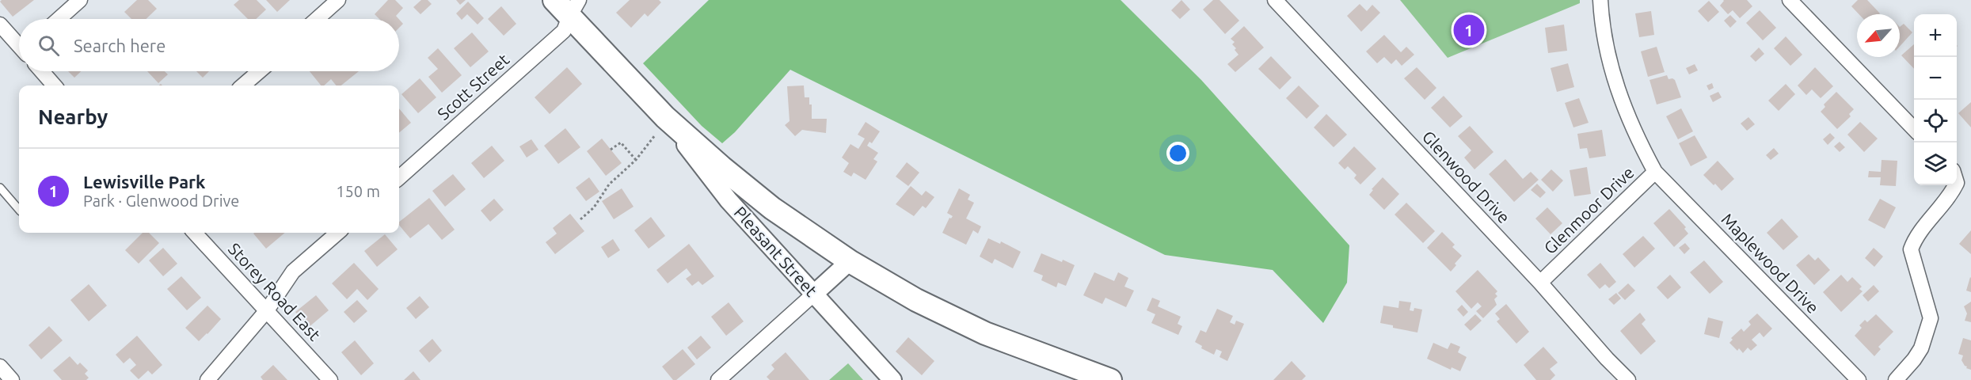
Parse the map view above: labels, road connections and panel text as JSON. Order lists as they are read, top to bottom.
{
  "streets": {
    "street": [
      "Scott Street",
      "Glenwood Drive",
      "Glenmoor Drive",
      "Pleasant Street",
      "Maplewood Drive",
      "Storey Road East"
    ]
  },
  "crossings": [
    ["Glenwood Drive", "Glenmoor Drive"],
    ["Glenmoor Drive", "Maplewood Drive"]
  ],
  "north": "bottom left",
  "page": {
    "pins": "1",
    "map_buttons": ["+", "−"],
    "search": "Search here",
    "heading": "Nearby",
    "list": [
      {
        "mark": "1",
        "name": "Lewisville Park",
        "note": "Park · Glenwood Drive",
        "value": "150 m"
      }
    ]
  }
}
